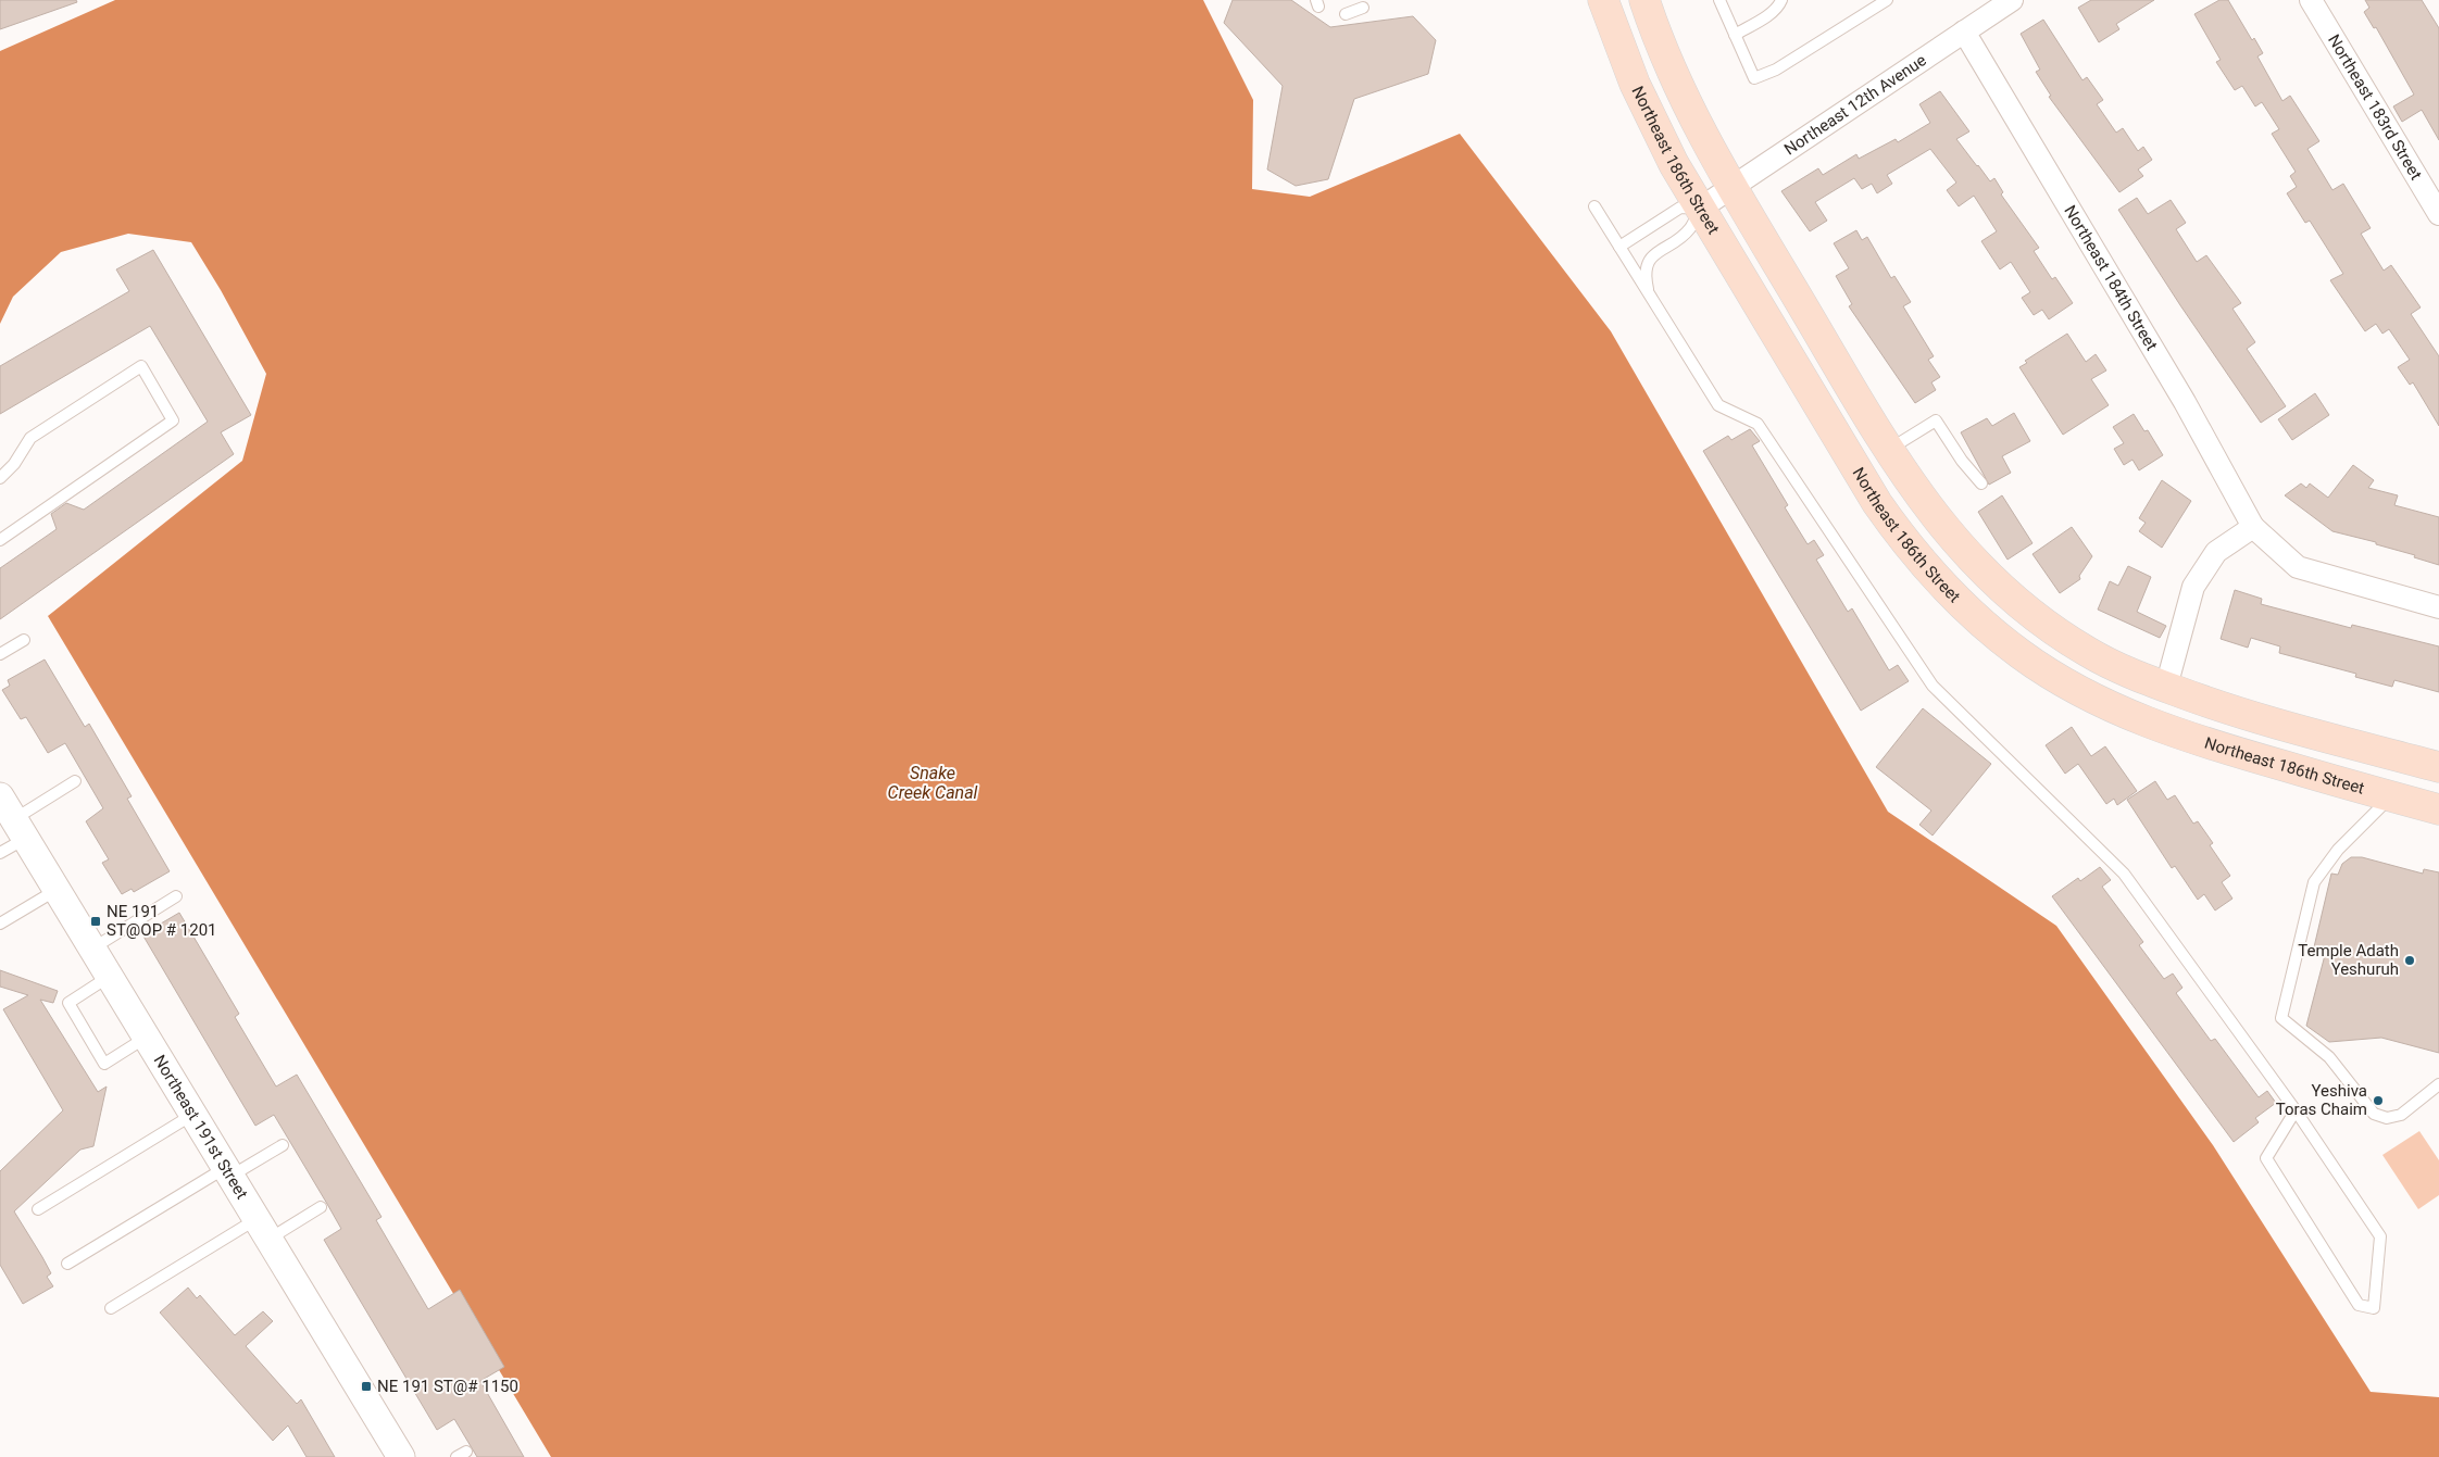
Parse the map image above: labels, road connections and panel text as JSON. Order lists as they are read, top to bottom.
{
  "streets": {
    "main road": ["Northeast 186th Street"],
    "street": [
      "Northeast 12th Avenue",
      "Northeast 183rd Street",
      "Northeast 184th Street",
      "Northeast 191st Street"
    ]
  },
  "crossings": [
    ["Northeast 12th Avenue", "Northeast 186th Street"],
    ["Northeast 12th Avenue", "Northeast 184th Street"]
  ],
  "water": ["Snake Creek Canal"],
  "places": {
    "transit": ["NE 191 ST@OP # 1201", "NE 191 ST@# 1150"],
    "other": ["Temple Adath Yeshuruh", "Yeshiva Toras Chaim"]
  }
}
